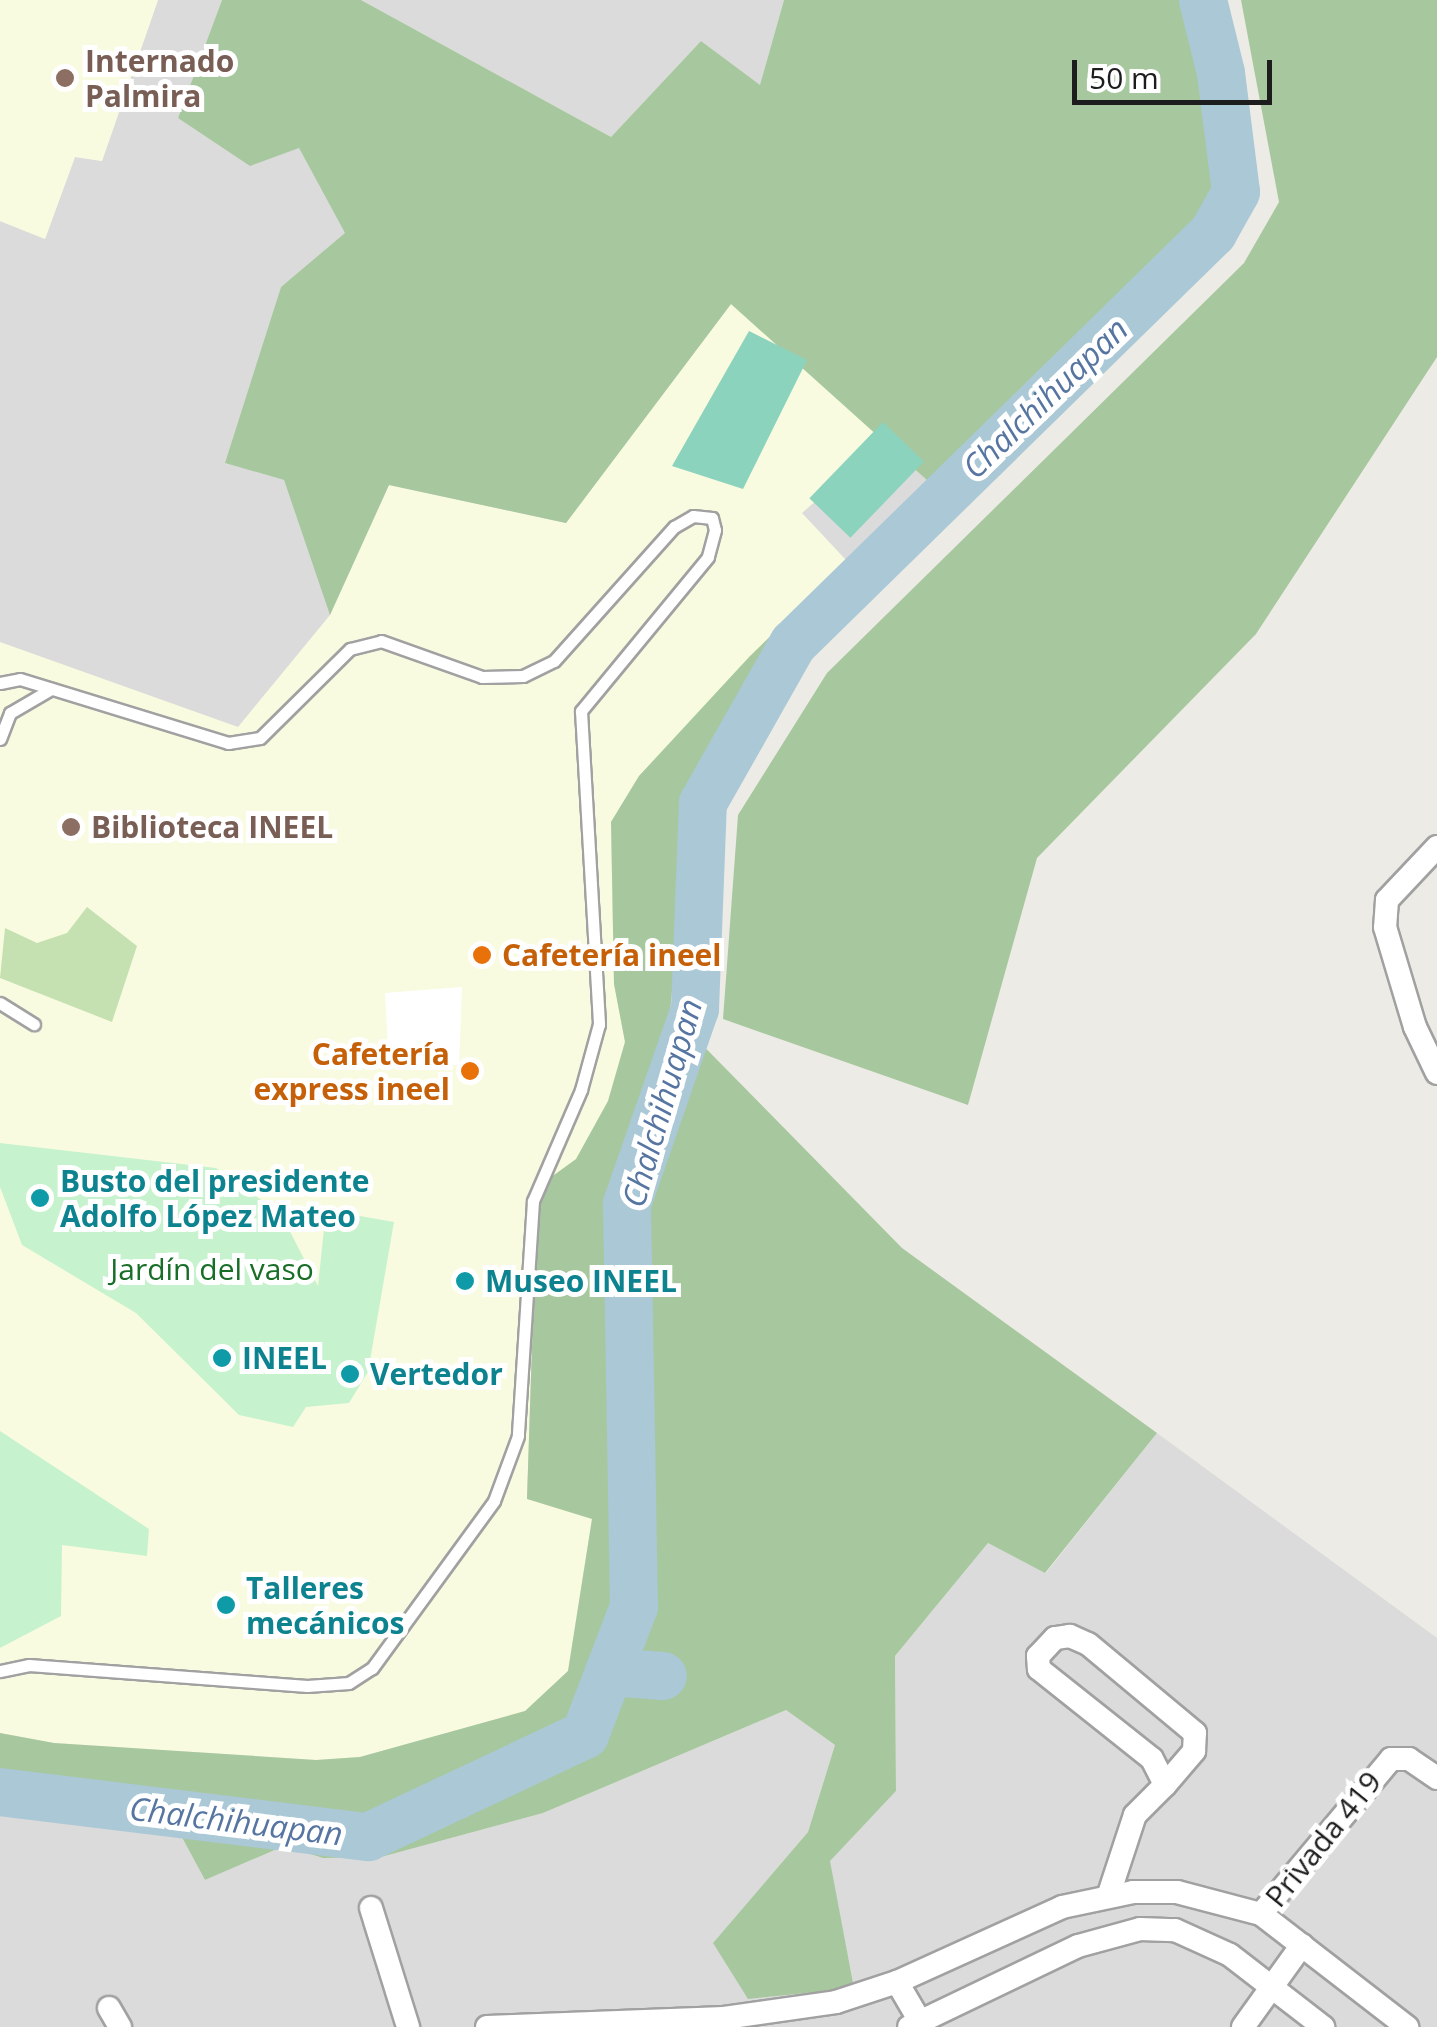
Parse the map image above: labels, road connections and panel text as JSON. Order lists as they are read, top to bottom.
{
  "streets": {
    "street": ["Privada 419"]
  },
  "water": ["Chalchihuapan"],
  "parks": ["Jardín del vaso"],
  "places": [
    "Internado Palmira",
    "Biblioteca INEEL",
    "Cafetería ineel",
    "Cafetería express ineel",
    "Busto del presidente Adolfo López Mateo",
    "Museo INEEL",
    "INEEL",
    "Vertedor",
    "Talleres mecánicos"
  ],
  "scale_bar": "50 m"
}
